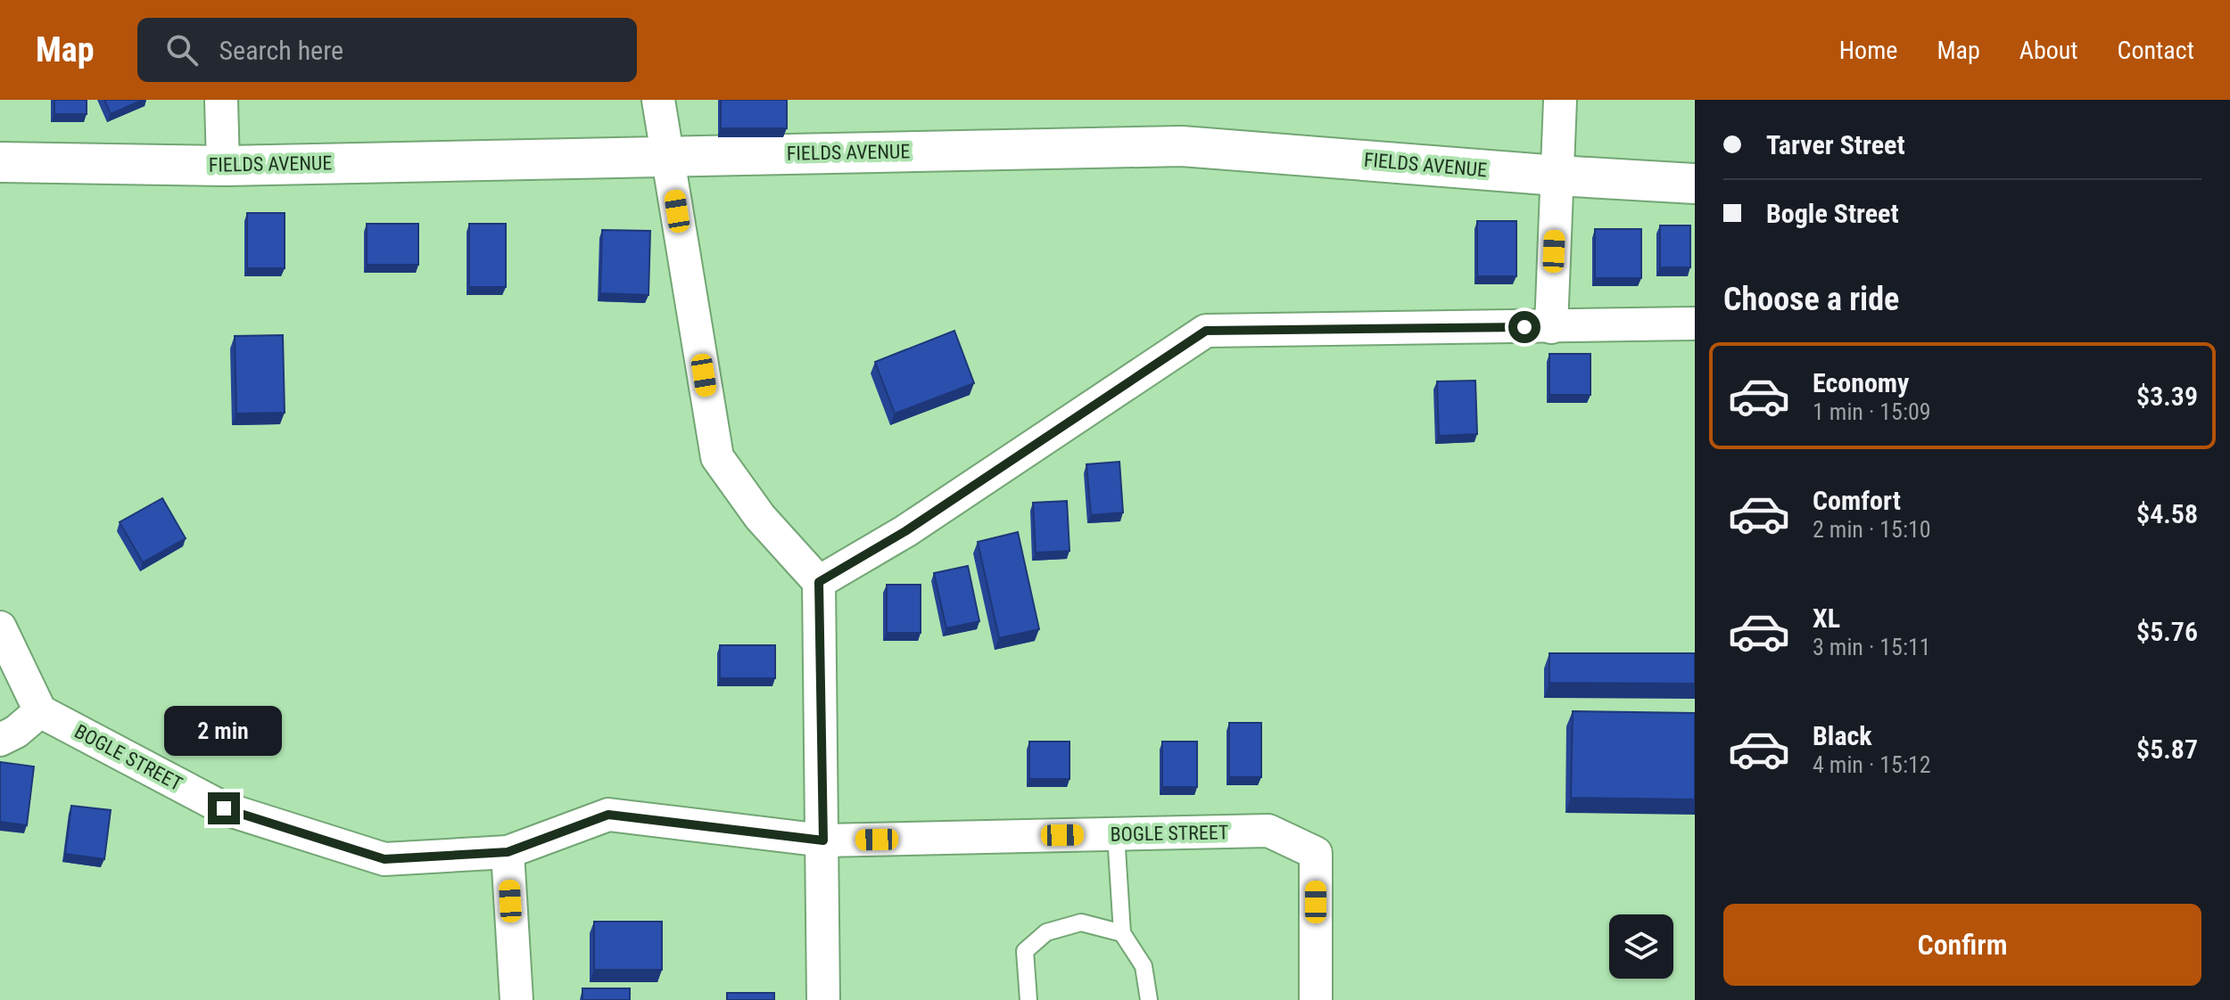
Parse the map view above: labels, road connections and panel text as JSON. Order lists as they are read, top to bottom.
{
  "streets": {
    "street": ["FIELDS AVENUE", "BOGLE STREET"]
  },
  "page": {
    "header": "Map",
    "search": "Search here",
    "nav": [
      "Home",
      "Map",
      "About",
      "Contact"
    ],
    "banner": ["Tarver Street", "Bogle Street"],
    "heading": "Choose a ride",
    "list": [
      {
        "name": "Economy",
        "note": "1 min · 15:09",
        "value": "$3.39"
      },
      {
        "name": "Comfort",
        "note": "2 min · 15:10",
        "value": "$4.58"
      },
      {
        "name": "XL",
        "note": "3 min · 15:11",
        "value": "$5.76"
      },
      {
        "name": "Black",
        "note": "4 min · 15:12",
        "value": "$5.87"
      }
    ],
    "bubble": "2 min",
    "buttons": "Confirm"
  }
}
